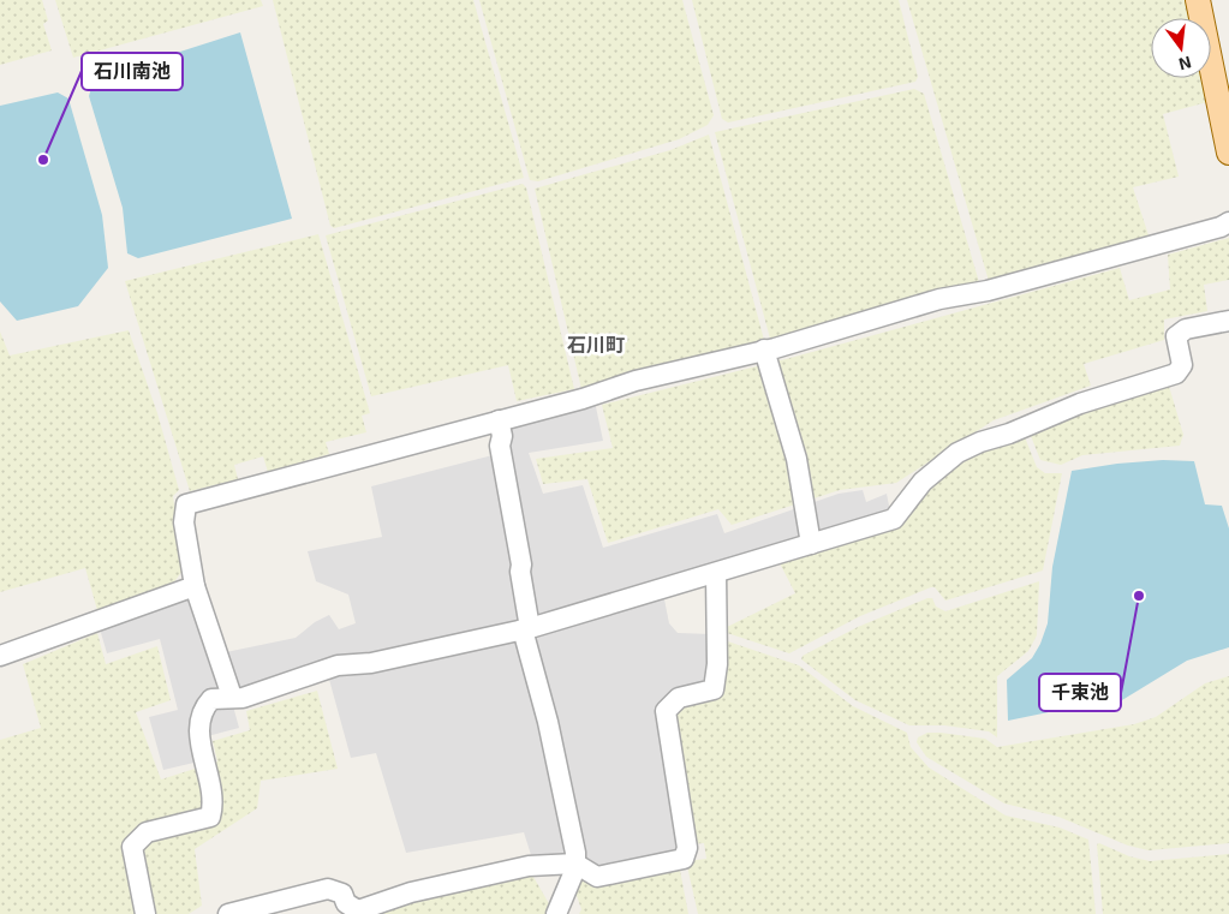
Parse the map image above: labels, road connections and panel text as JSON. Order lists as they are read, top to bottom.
{
  "districts": ["石川町"],
  "places": ["石川南池", "千束池"],
  "north": "bottom"
}
